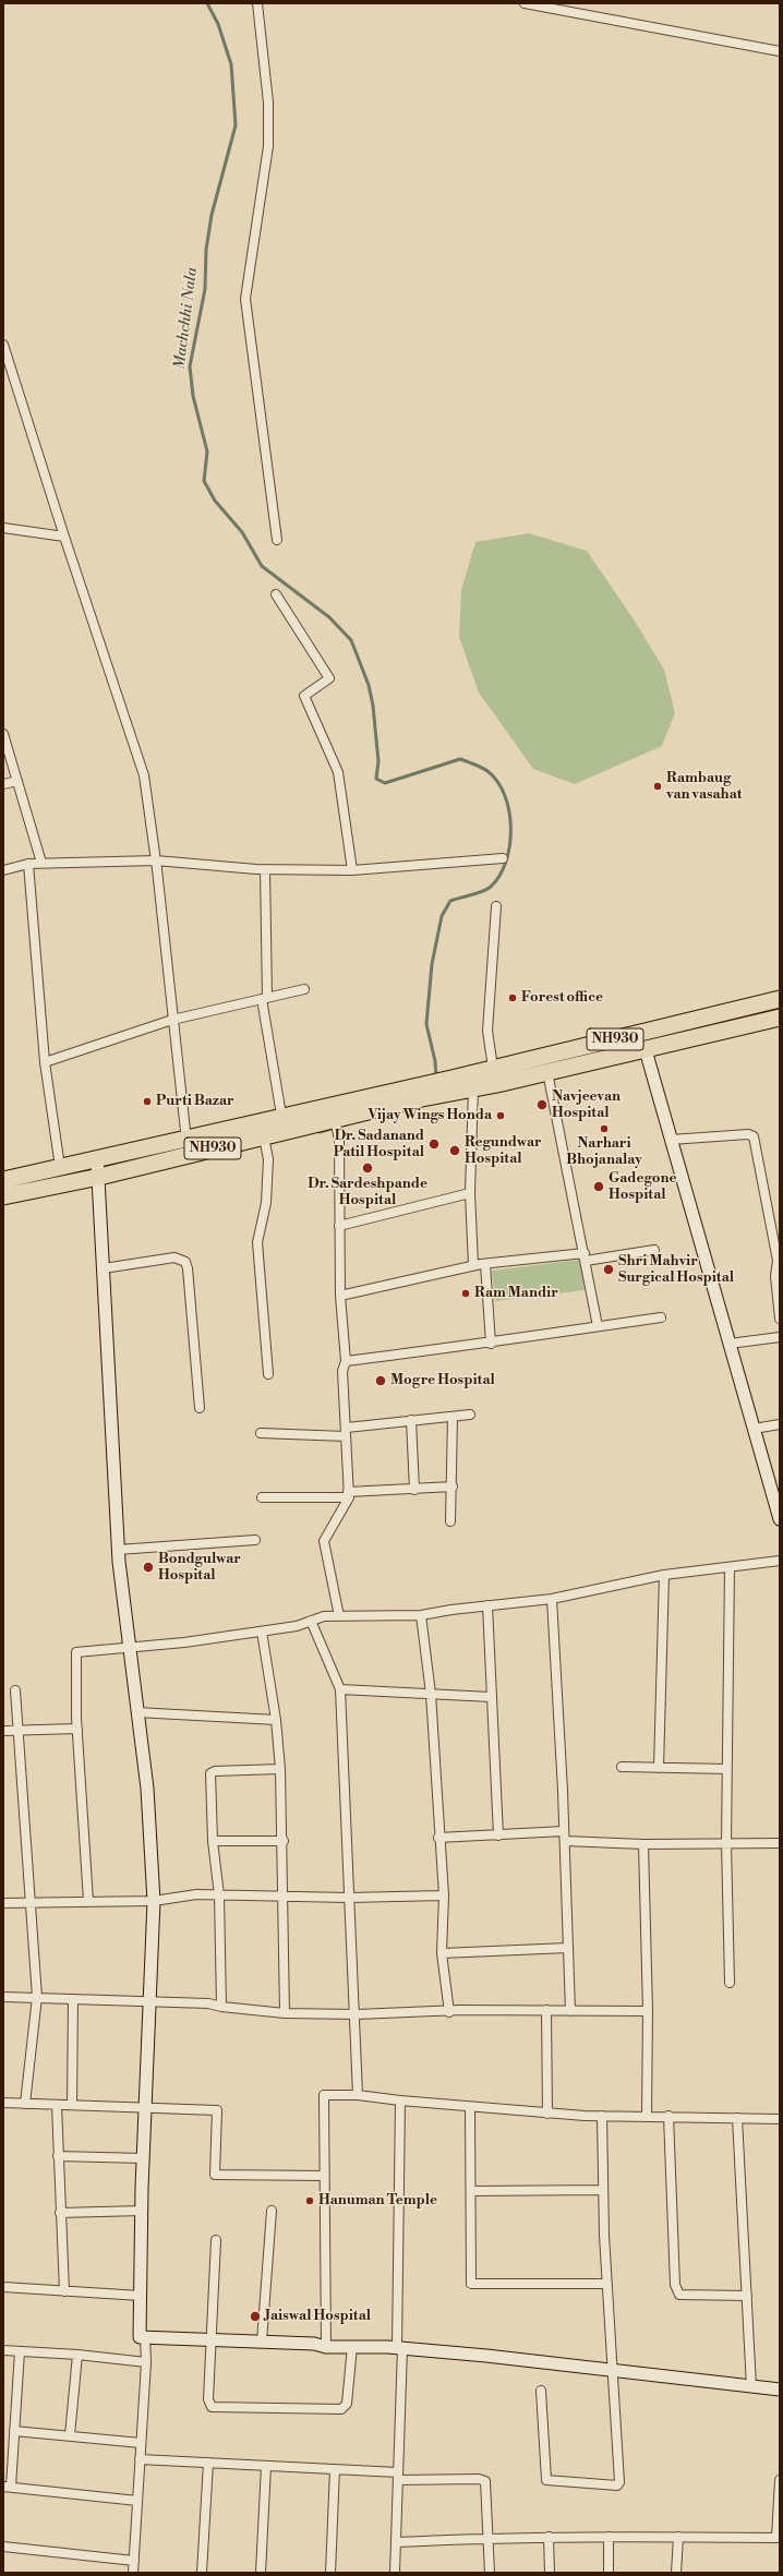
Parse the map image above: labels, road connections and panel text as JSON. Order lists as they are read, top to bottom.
{
  "streets": {
    "highway": ["NH930"]
  },
  "water": ["Machchhi Nala"],
  "places": [
    "Rambaug van vasahat",
    "Forest office",
    "Purti Bazar",
    "Navjeevan Hospital",
    "Vijay Wings Honda",
    "Narhari Bhojanalay",
    "Dr. Sadanand Patil Hospital",
    "Regundwar Hospital",
    "Dr. Sardeshpande Hospital",
    "Gadegone Hospital",
    "Shri Mahvir Surgical Hospital",
    "Ram Mandir",
    "Mogre Hospital",
    "Bondgulwar Hospital",
    "Hanuman Temple",
    "Jaiswal Hospital"
  ]
}
